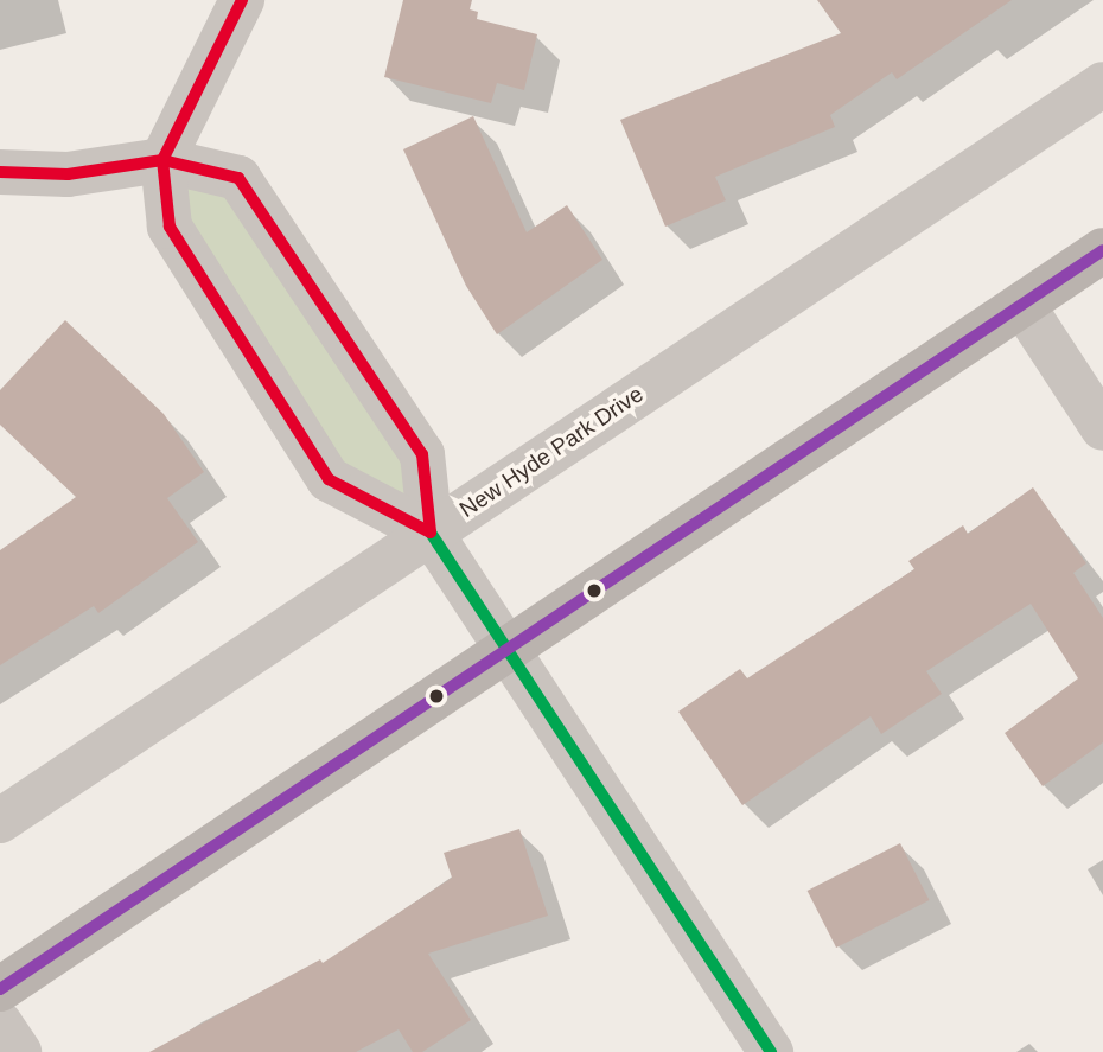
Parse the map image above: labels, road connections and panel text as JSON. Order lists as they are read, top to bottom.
{
  "streets": {
    "street": ["New Hyde Park Drive"]
  }
}
